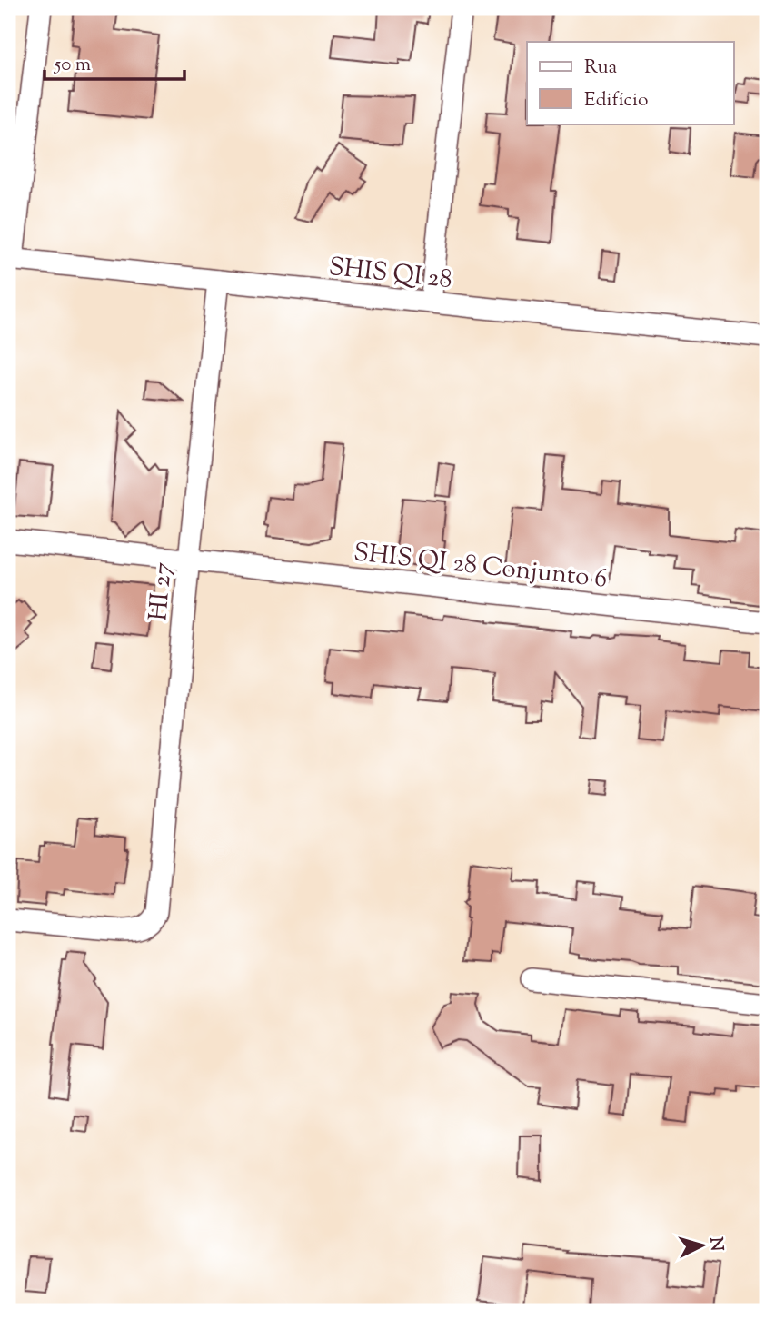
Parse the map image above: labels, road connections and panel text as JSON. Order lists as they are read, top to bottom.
{
  "streets": {
    "street": ["SHIS QI 28", "SHIS QI 28 Conjunto 6", "HI 27"]
  },
  "crossings": [
    ["SHIS QI 28", "HI 27"],
    ["SHIS QI 28 Conjunto 6", "HI 27"]
  ],
  "legend": ["Rua", "Edifício"],
  "scale_bar": "50 m",
  "north": "right"
}
